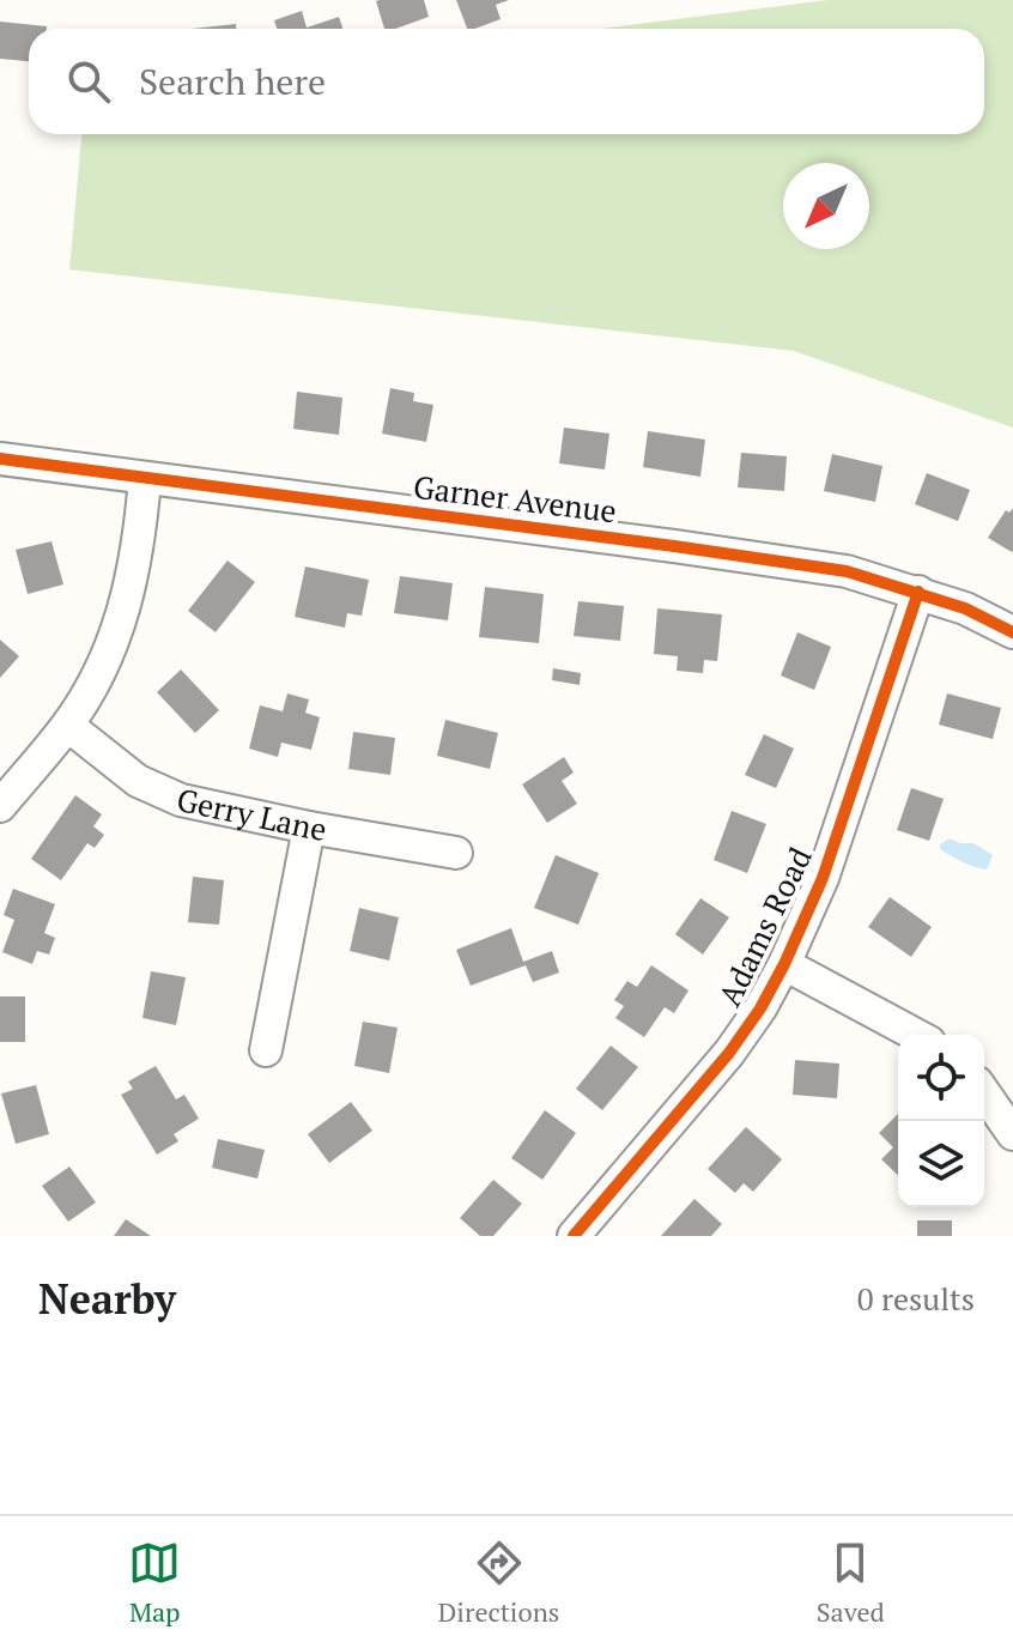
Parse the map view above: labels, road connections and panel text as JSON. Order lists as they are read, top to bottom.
{
  "streets": {
    "street": ["Garner Avenue", "Gerry Lane", "Adams Road"]
  },
  "crossings": [
    ["Garner Avenue", "Adams Road"]
  ],
  "north": "bottom left",
  "page": {
    "search": "Search here",
    "heading": ["Nearby", "0 results"],
    "nav": ["Map", "Directions", "Saved"]
  }
}
